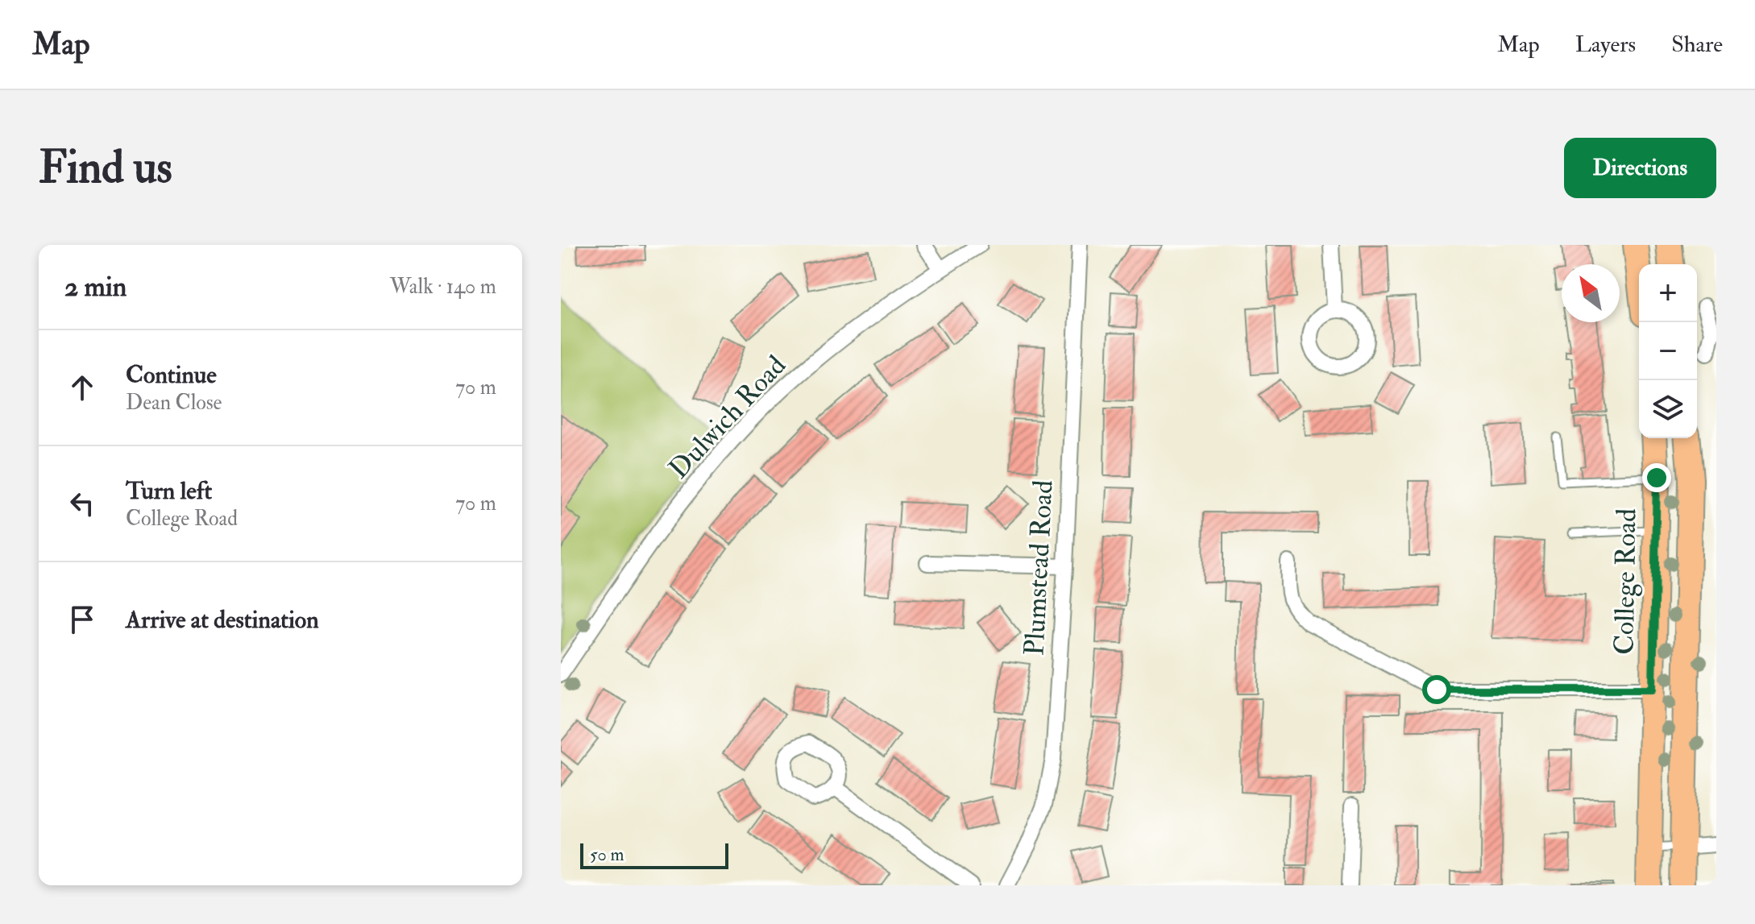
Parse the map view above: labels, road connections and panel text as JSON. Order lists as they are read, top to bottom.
{
  "streets": {
    "main road": ["College Road"],
    "street": ["Dulwich Road", "Plumstead Road"]
  },
  "scale_bar": "50 m",
  "north": "top left",
  "page": {
    "header": "Map",
    "nav": ["Map", "Layers", "Share"],
    "buttons": "Directions",
    "title": "Find us",
    "heading": ["2 min", "Walk · 140 m"],
    "map_buttons": ["+", "−"],
    "list": [
      ["Continue", "Dean Close", "70 m"],
      ["Turn left", "College Road", "70 m"],
      "Arrive at destination"
    ],
    "scale": "50 m"
  }
}
